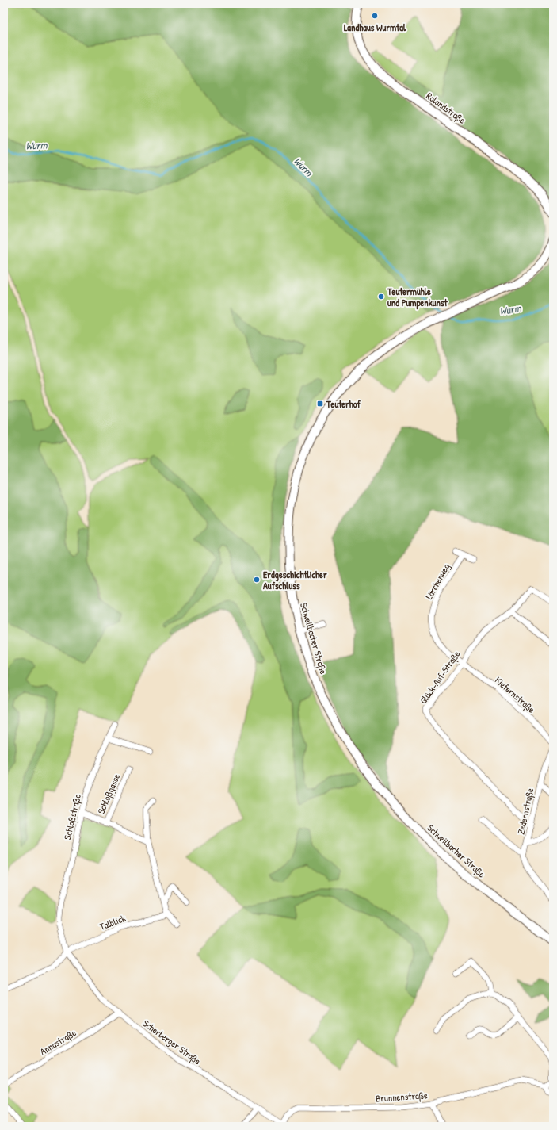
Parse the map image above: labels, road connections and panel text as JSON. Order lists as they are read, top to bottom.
{
  "streets": {
    "main road": ["Rolandstraße", "Schweilbacher Straße"],
    "street": [
      "Lärchenweg",
      "Glück-Auf-Straße",
      "Kiefernstraße",
      "Schloßgasse",
      "Zedernstraße",
      "Schloßstraße",
      "Talblick",
      "Annastraße",
      "Scherberger Straße",
      "Brunnenstraße"
    ]
  },
  "crossings": [
    ["Lärchenweg", "Glück-Auf-Straße"],
    ["Lärchenweg", "Kiefernstraße"],
    ["Glück-Auf-Straße", "Kiefernstraße"],
    ["Glück-Auf-Straße", "Zedernstraße"],
    ["Kiefernstraße", "Zedernstraße"],
    ["Schloßgasse", "Schloßstraße"],
    ["Schloßstraße", "Talblick"],
    ["Schloßstraße", "Scherberger Straße"],
    ["Talblick", "Scherberger Straße"],
    ["Annastraße", "Scherberger Straße"],
    ["Scherberger Straße", "Brunnenstraße"]
  ],
  "water": ["Wurm"],
  "places": {
    "other": ["Landhaus Wurmtal", "Teutermühle und Pumpenkunst", "Erdgeschichtlicher Aufschluss"],
    "transit": ["Teuterhof"]
  }
}
